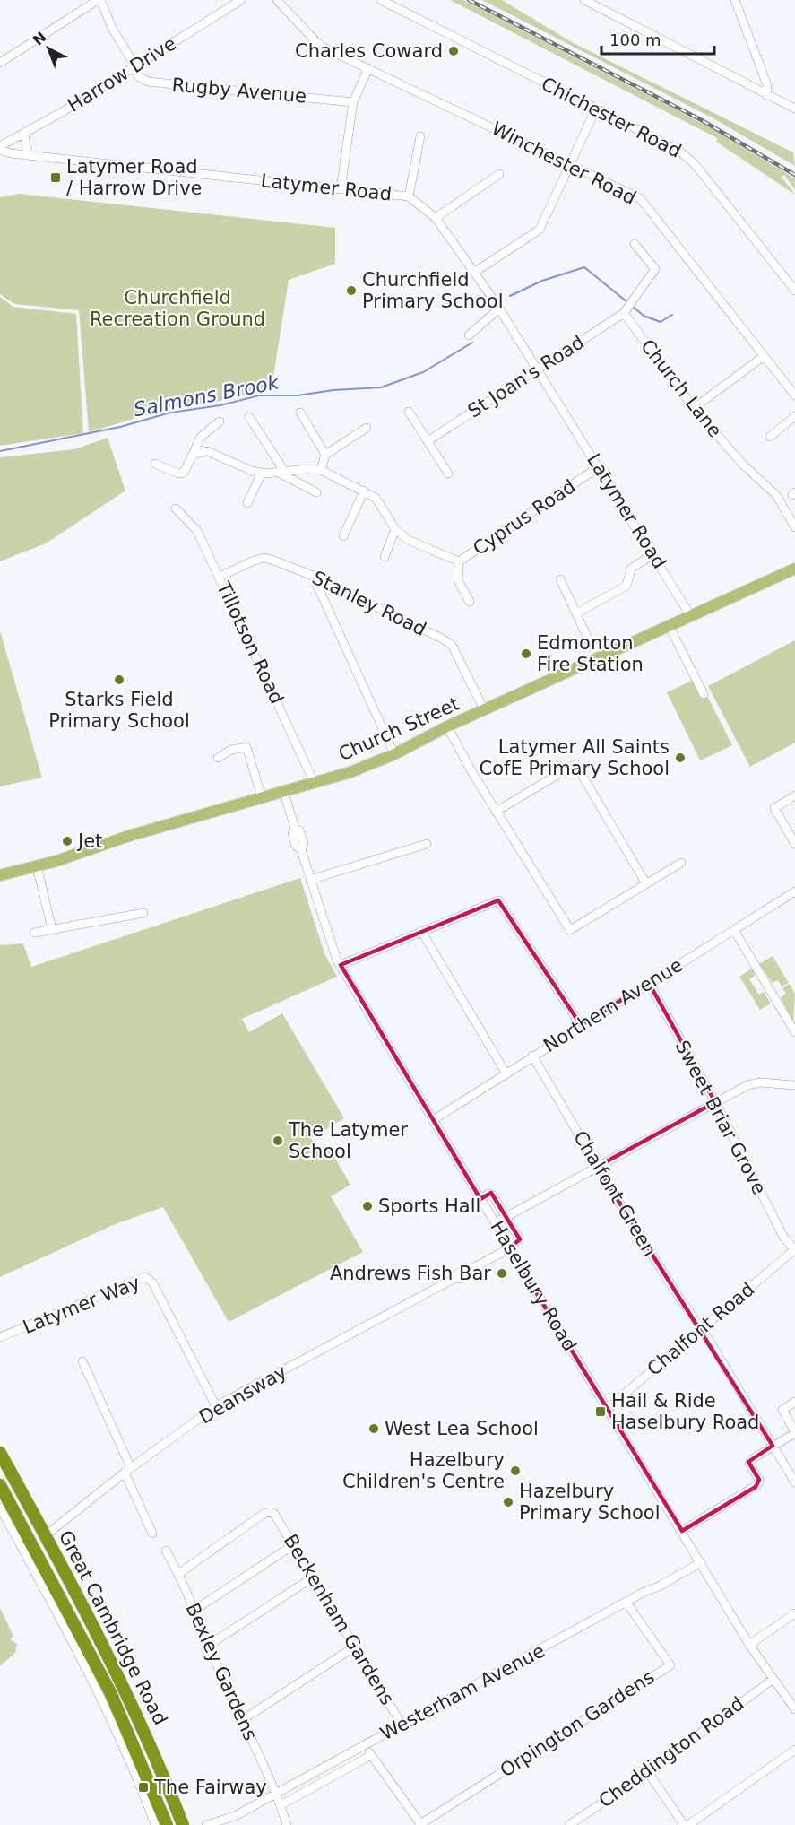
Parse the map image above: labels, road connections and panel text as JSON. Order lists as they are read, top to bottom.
{
  "streets": {
    "highway": ["Great Cambridge Road"],
    "main road": ["Church Street"],
    "street": [
      "Harrow Drive",
      "Rugby Avenue",
      "Chichester Road",
      "Winchester Road",
      "Latymer Road",
      "St Joan's Road",
      "Church Lane",
      "Cyprus Road",
      "Stanley Road",
      "Tillotson Road",
      "Northern Avenue",
      "Sweet Briar Grove",
      "Chalfont Green",
      "Haselbury Road",
      "Latymer Way",
      "Chalfont Road",
      "Deansway",
      "Beckenham Gardens",
      "Bexley Gardens",
      "Westerham Avenue",
      "Orpington Gardens",
      "Cheddington Road"
    ]
  },
  "crossings": [
    ["Harrow Drive", "Rugby Avenue"],
    ["Harrow Drive", "Latymer Road"],
    ["Latymer Road", "St Joan's Road"],
    ["Latymer Road", "Cyprus Road"],
    ["Latymer Road", "Church Street"],
    ["St Joan's Road", "Church Lane"],
    ["Stanley Road", "Tillotson Road"],
    ["Stanley Road", "Church Street"],
    ["Tillotson Road", "Church Street"],
    ["Church Street", "Haselbury Road"],
    ["Northern Avenue", "Sweet Briar Grove"],
    ["Northern Avenue", "Chalfont Green"],
    ["Northern Avenue", "Haselbury Road"],
    ["Sweet Briar Grove", "Chalfont Road"],
    ["Chalfont Green", "Chalfont Road"],
    ["Haselbury Road", "Chalfont Road"],
    ["Haselbury Road", "Deansway"],
    ["Haselbury Road", "Westerham Avenue"],
    ["Haselbury Road", "Cheddington Road"],
    ["Latymer Way", "Deansway"],
    ["Deansway", "Great Cambridge Road"],
    ["Beckenham Gardens", "Bexley Gardens"],
    ["Beckenham Gardens", "Westerham Avenue"],
    ["Bexley Gardens", "Westerham Avenue"],
    ["Westerham Avenue", "Orpington Gardens"]
  ],
  "water": ["Salmons Brook"],
  "parks": ["Churchfield Recreation Ground"],
  "places": {
    "other": [
      "Charles Coward",
      "Churchfield Primary School",
      "Edmonton Fire Station",
      "Starks Field Primary School",
      "Latymer All Saints CofE Primary School",
      "Jet",
      "The Latymer School",
      "Sports Hall",
      "Andrews Fish Bar",
      "West Lea School",
      "Hazelbury Children's Centre",
      "Hazelbury Primary School"
    ],
    "transit": ["Latymer Road / Harrow Drive", "Hail & Ride Haselbury Road", "The Fairway"]
  },
  "scale_bar": "100 m",
  "north": "top left"
}
